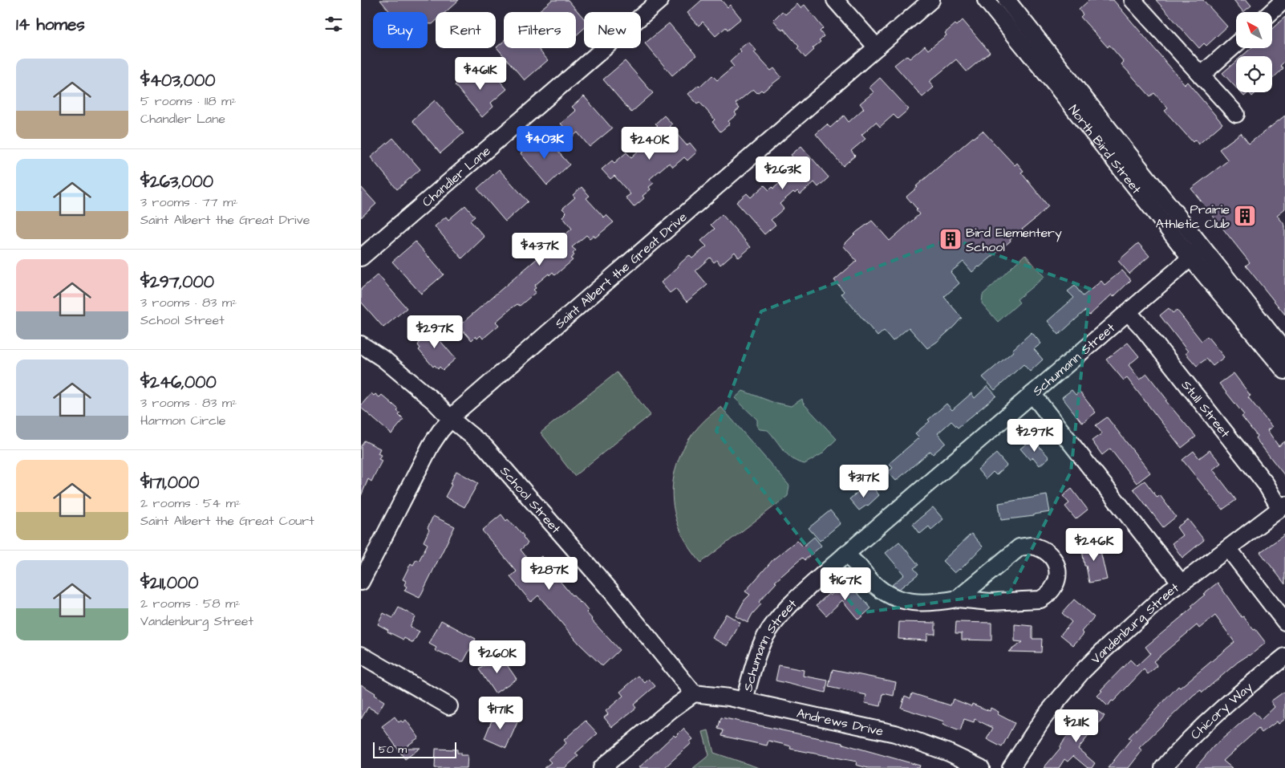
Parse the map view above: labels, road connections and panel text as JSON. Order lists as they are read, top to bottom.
{
  "streets": {
    "street": [
      "North Bird Street",
      "Chandler Lane",
      "Saint Albert the Great Drive",
      "Schumann Street",
      "Stull Street",
      "School Street",
      "Vandenburg Street",
      "Chicory Way",
      "Andrews Drive"
    ]
  },
  "crossings": [
    ["North Bird Street", "Schumann Street"],
    ["Saint Albert the Great Drive", "School Street"],
    ["Schumann Street", "Stull Street"],
    ["Schumann Street", "Andrews Drive"],
    ["Stull Street", "Vandenburg Street"],
    ["School Street", "Andrews Drive"]
  ],
  "places": {
    "building": ["Prairie Athletic Club", "Bird Elementery School"]
  },
  "scale_bar": "50 m",
  "north": "top left",
  "page": {
    "heading": "14 homes",
    "chip": [
      "Buy",
      "Rent",
      "Filters",
      "New"
    ],
    "list": [
      {
        "name": "$403,000",
        "note": "5 rooms · 118 m² · Chandler Lane"
      },
      {
        "name": "$263,000",
        "note": "3 rooms · 77 m² · Saint Albert the Great Drive"
      },
      {
        "name": "$297,000",
        "note": "3 rooms · 83 m² · School Street"
      },
      {
        "name": "$246,000",
        "note": "3 rooms · 83 m² · Harmon Circle"
      },
      {
        "name": "$171,000",
        "note": "2 rooms · 54 m² · Saint Albert the Great Court"
      },
      {
        "name": "$211,000",
        "note": "2 rooms · 58 m² · Vandenburg Street"
      }
    ],
    "price": [
      "$461K",
      "$403K",
      "$240K",
      "$263K",
      "$437K",
      "$297K",
      "$297K",
      "$317K",
      "$246K",
      "$287K",
      "$167K",
      "$260K",
      "$171K",
      "$211K"
    ],
    "scale": "50 m"
  }
}
